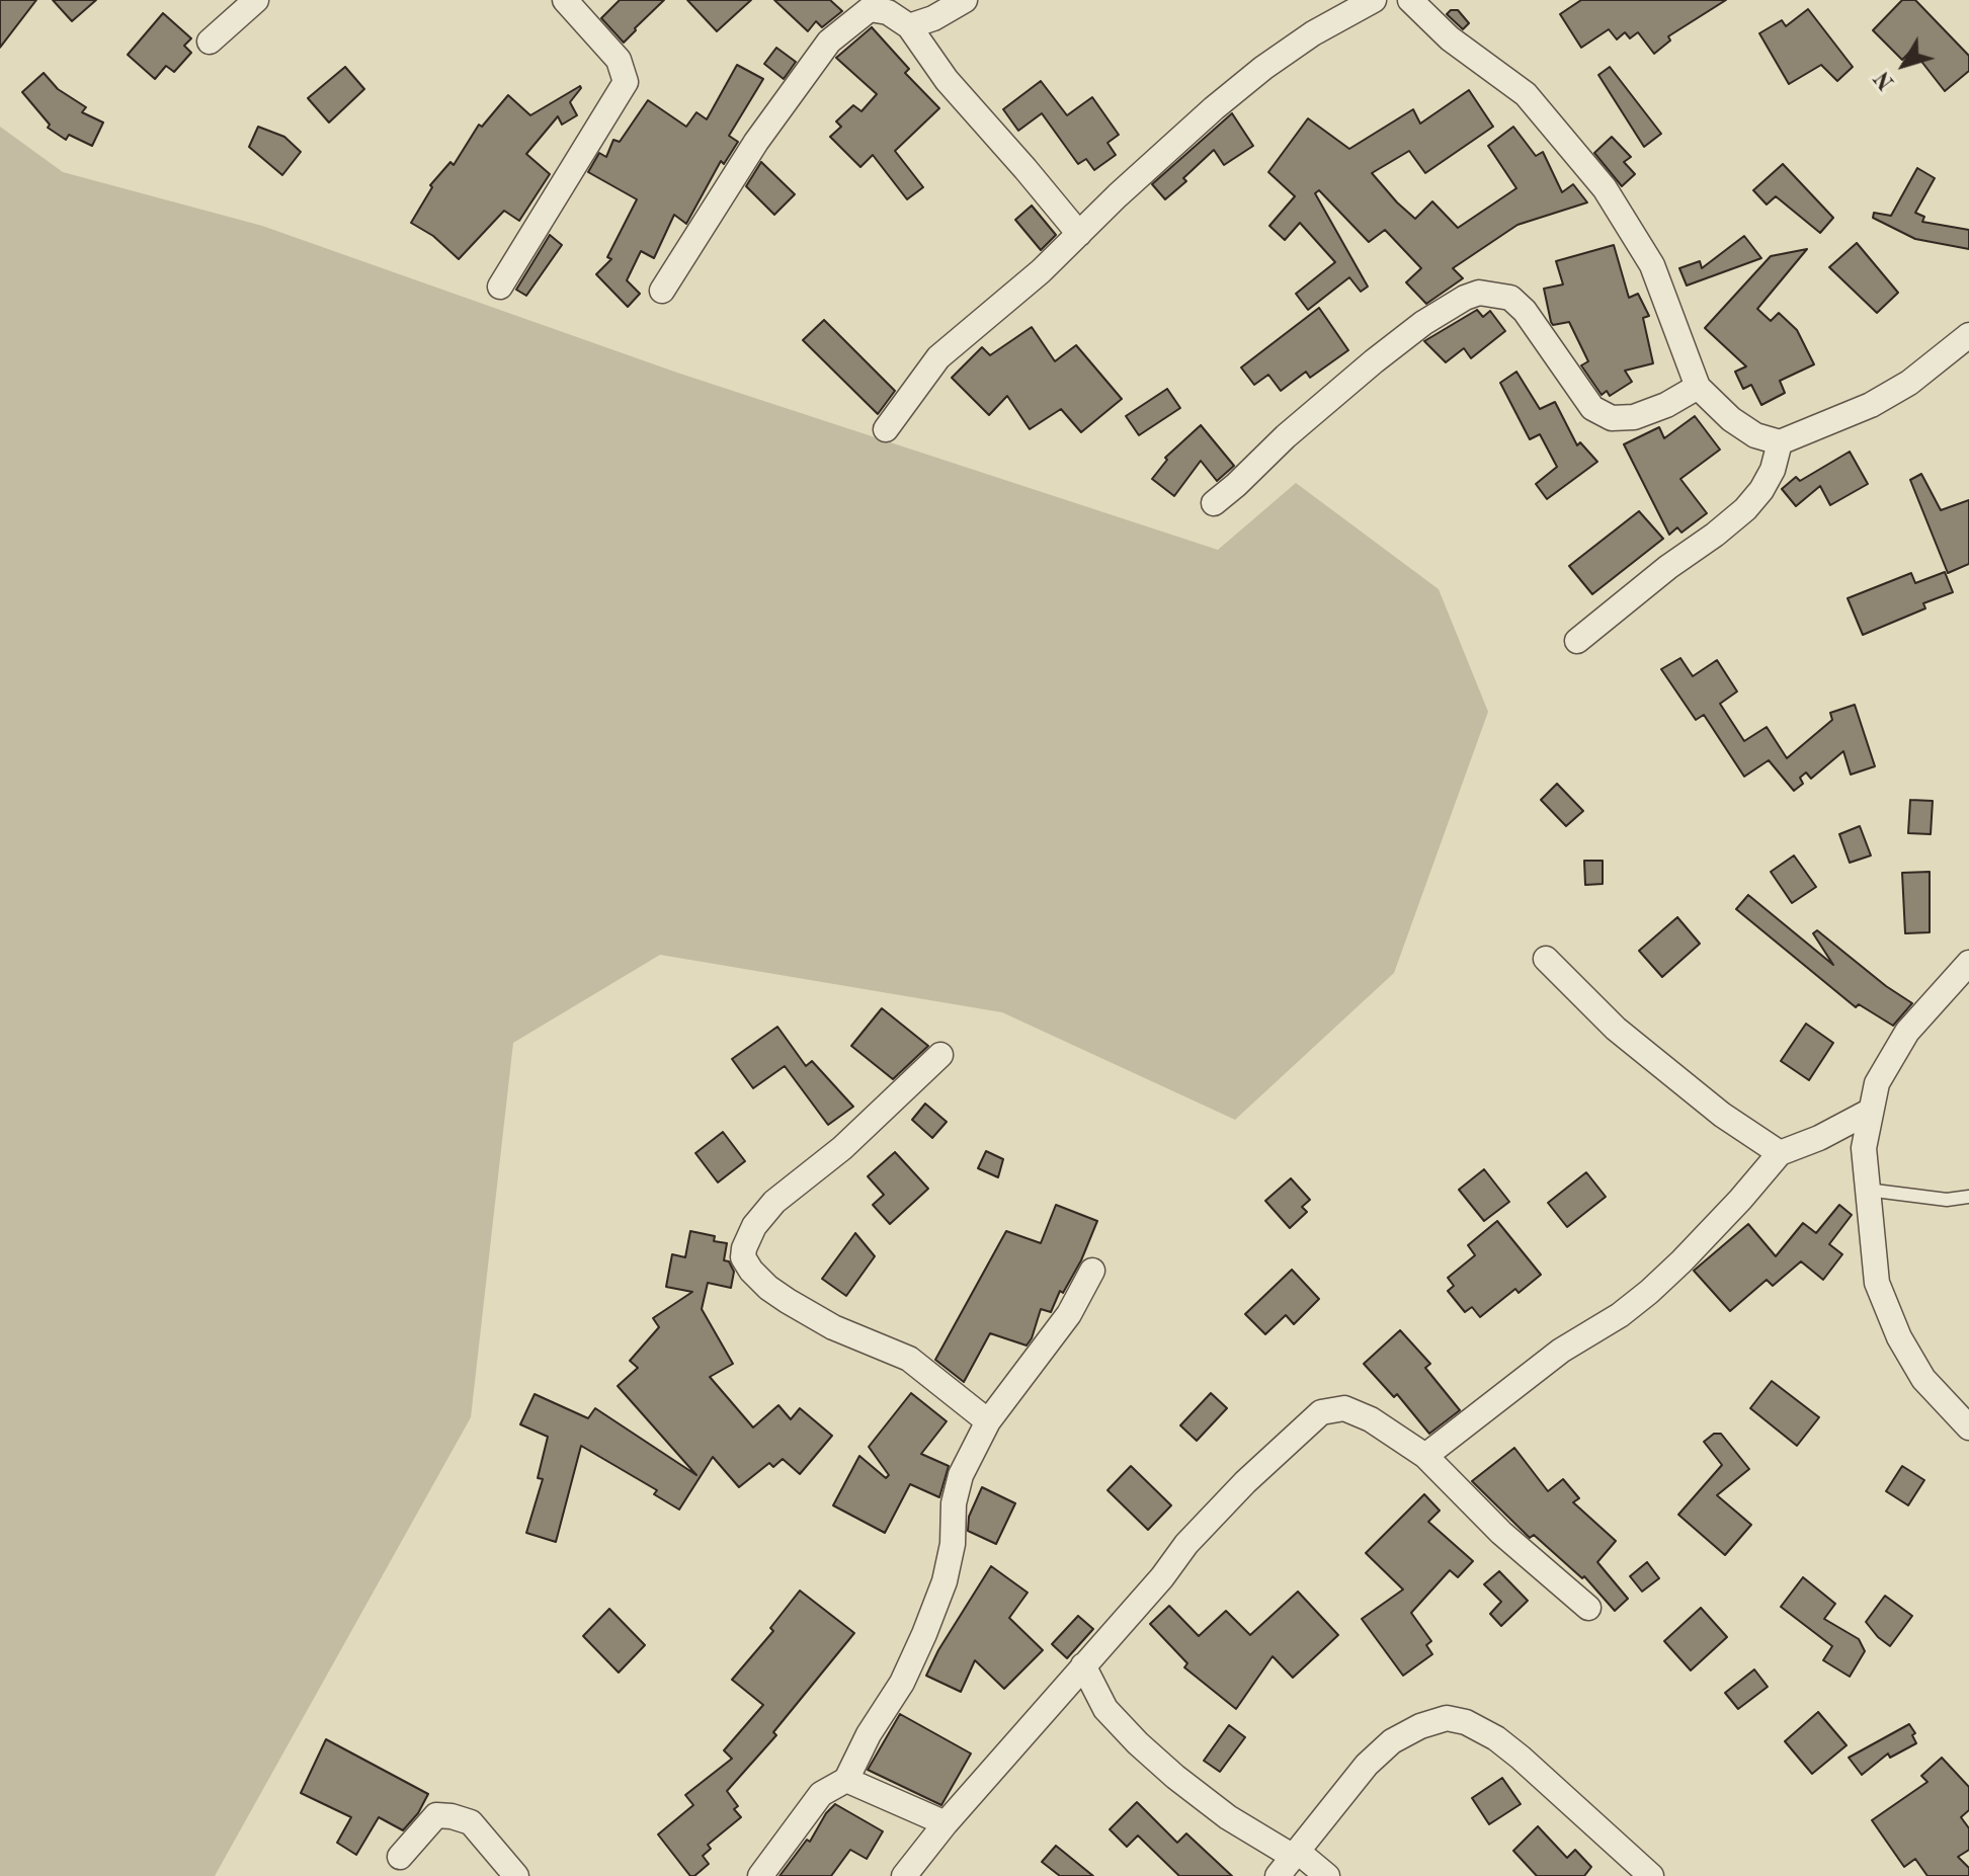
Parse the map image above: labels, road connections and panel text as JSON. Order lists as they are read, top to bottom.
{
  "north": "bottom left"
}
